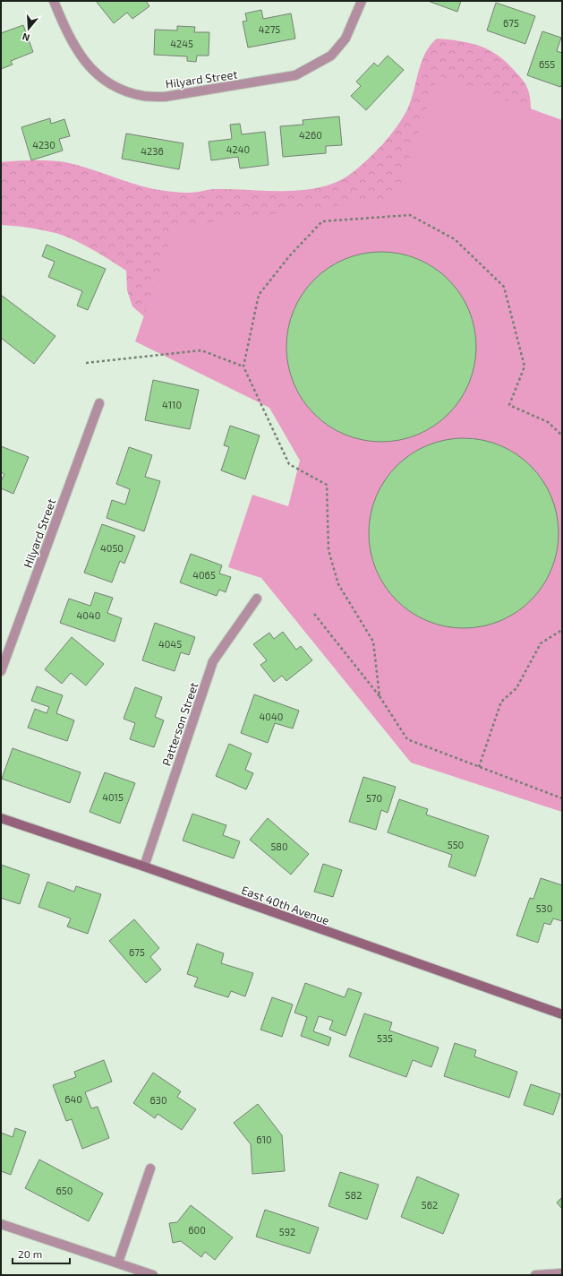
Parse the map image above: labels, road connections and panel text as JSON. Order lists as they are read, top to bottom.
{
  "streets": {
    "street": ["Hilyard Street", "Patterson Street", "East 40th Avenue"]
  },
  "crossings": [
    ["Patterson Street", "East 40th Avenue"]
  ],
  "house_numbers": [
    "675",
    "4275",
    "4245",
    "655",
    "4260",
    "4230",
    "4240",
    "4236",
    "4110",
    "4050",
    "4065",
    "4040",
    "4045",
    "4040",
    "4015",
    "570",
    "550",
    "580",
    "530",
    "675",
    "535",
    "640",
    "630",
    "610",
    "650",
    "582",
    "562",
    "600",
    "592"
  ],
  "scale_bar": "20 m",
  "north": "bottom"
}
